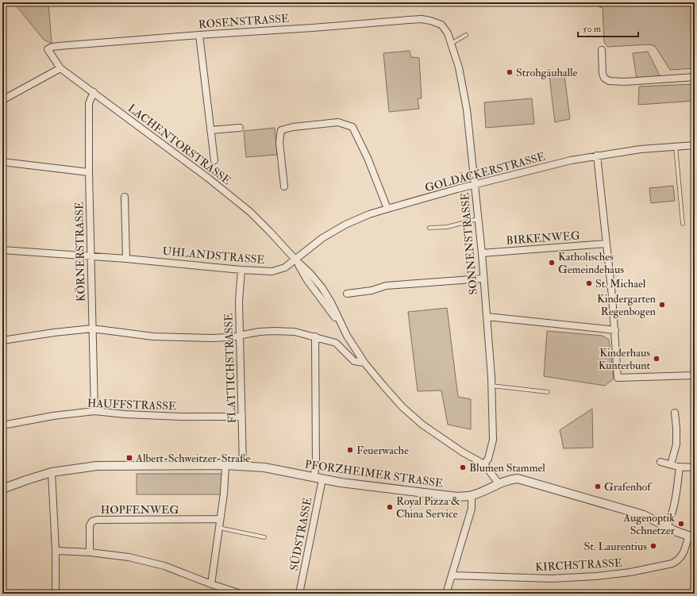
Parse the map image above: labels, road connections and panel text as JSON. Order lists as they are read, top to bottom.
{
  "streets": {
    "street": [
      "ROSENSTRASSE",
      "LACHENTORSTRASSE",
      "GOLDÄCKERSTRASSE",
      "BIRKENWEG",
      "SONNENSTRASSE",
      "KÖRNERSTRASSE",
      "UHLANDSTRASSE",
      "FLATTICHSTRASSE",
      "HAUFFSTRASSE",
      "PFORZHEIMER STRASSE",
      "HOPFENWEG",
      "SÜDSTRASSE",
      "KIRCHSTRASSE"
    ]
  },
  "crossings": [
    ["ROSENSTRASSE", "LACHENTORSTRASSE"],
    ["ROSENSTRASSE", "SONNENSTRASSE"],
    ["LACHENTORSTRASSE", "GOLDÄCKERSTRASSE"],
    ["LACHENTORSTRASSE", "SONNENSTRASSE"],
    ["LACHENTORSTRASSE", "KÖRNERSTRASSE"],
    ["LACHENTORSTRASSE", "UHLANDSTRASSE"],
    ["LACHENTORSTRASSE", "PFORZHEIMER STRASSE"],
    ["GOLDÄCKERSTRASSE", "SONNENSTRASSE"],
    ["GOLDÄCKERSTRASSE", "UHLANDSTRASSE"],
    ["BIRKENWEG", "SONNENSTRASSE"],
    ["KÖRNERSTRASSE", "UHLANDSTRASSE"],
    ["KÖRNERSTRASSE", "HAUFFSTRASSE"],
    ["UHLANDSTRASSE", "FLATTICHSTRASSE"],
    ["FLATTICHSTRASSE", "HAUFFSTRASSE"],
    ["FLATTICHSTRASSE", "PFORZHEIMER STRASSE"],
    ["PFORZHEIMER STRASSE", "SÜDSTRASSE"],
    ["PFORZHEIMER STRASSE", "KIRCHSTRASSE"]
  ],
  "places": {
    "other": [
      "Strohgäuhalle",
      "Katholisches Gemeindehaus",
      "St. Michael",
      "Kindergarten Regenbogen",
      "Kinderhaus Kunterbunt",
      "Feuerwache",
      "Blumen Stammel",
      "Grafenhof",
      "Royal Pizza & China Service",
      "Augenoptik Schnetzer",
      "St. Laurentius"
    ],
    "transit": ["Albert-Schweitzer-Straße"]
  },
  "scale_bar": "50 m"
}
